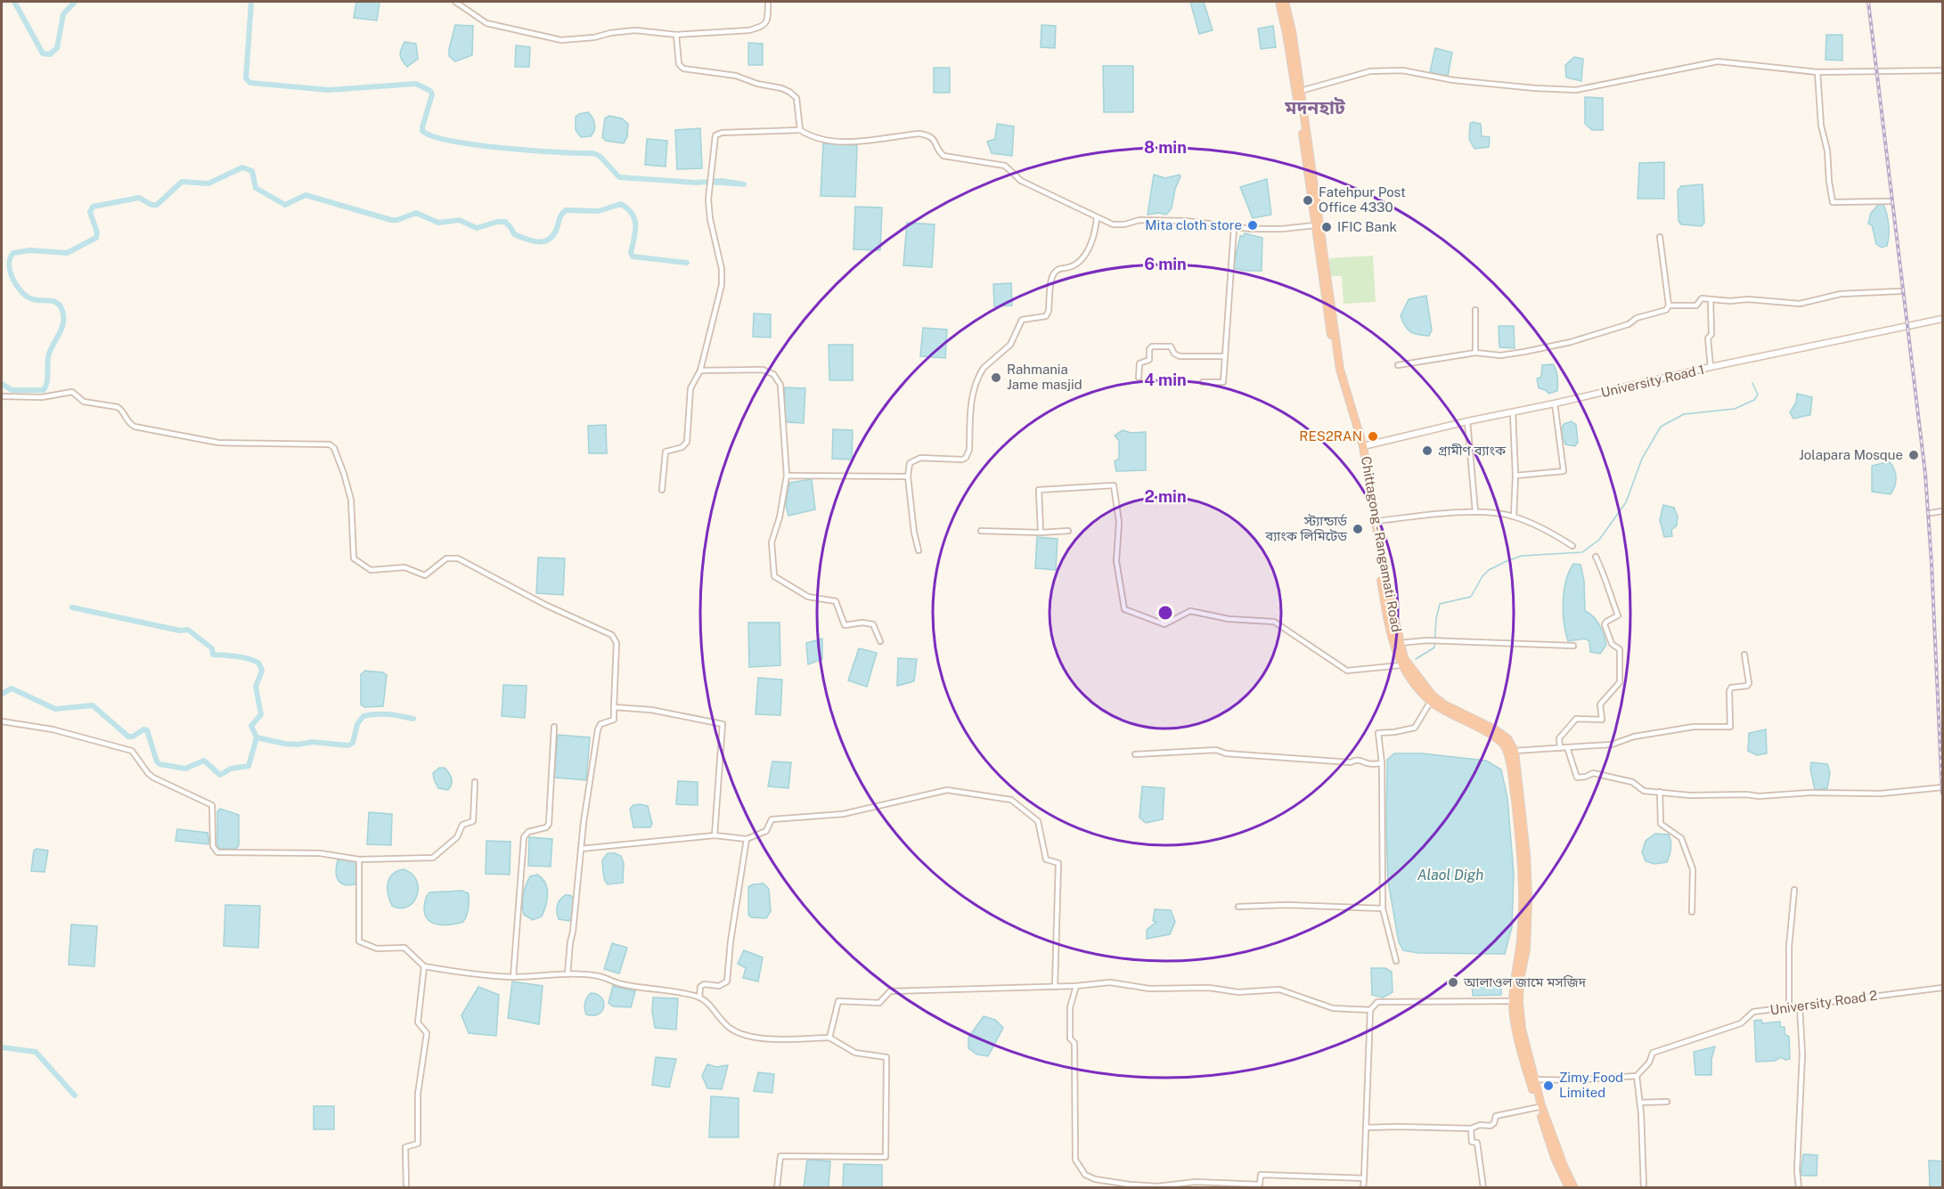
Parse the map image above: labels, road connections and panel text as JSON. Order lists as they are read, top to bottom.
{
  "streets": {
    "highway": ["Chittagong - Rangamati Road"],
    "main road": ["University Road 1"],
    "street": ["University Road 2"]
  },
  "crossings": [
    ["University Road 1", "Chittagong - Rangamati Road"]
  ],
  "districts": ["মদনহাট"],
  "water": ["Alaol Digh"],
  "places": [
    "Fatehpur Post Office 4330",
    "Mita cloth store",
    "IFIC Bank",
    "Rahmania Jame masjid",
    "RES2RAN",
    "গ্রামীণ ব্যাংক",
    "Jolapara Mosque",
    "স্ট্যান্ডার্ড ব্যাংক লিমিটেড",
    "আলাওল জামে মসজিদ",
    "Zimy Food Limited"
  ],
  "rings": [
    "8 min",
    "6 min",
    "4 min",
    "2 min"
  ]
}
